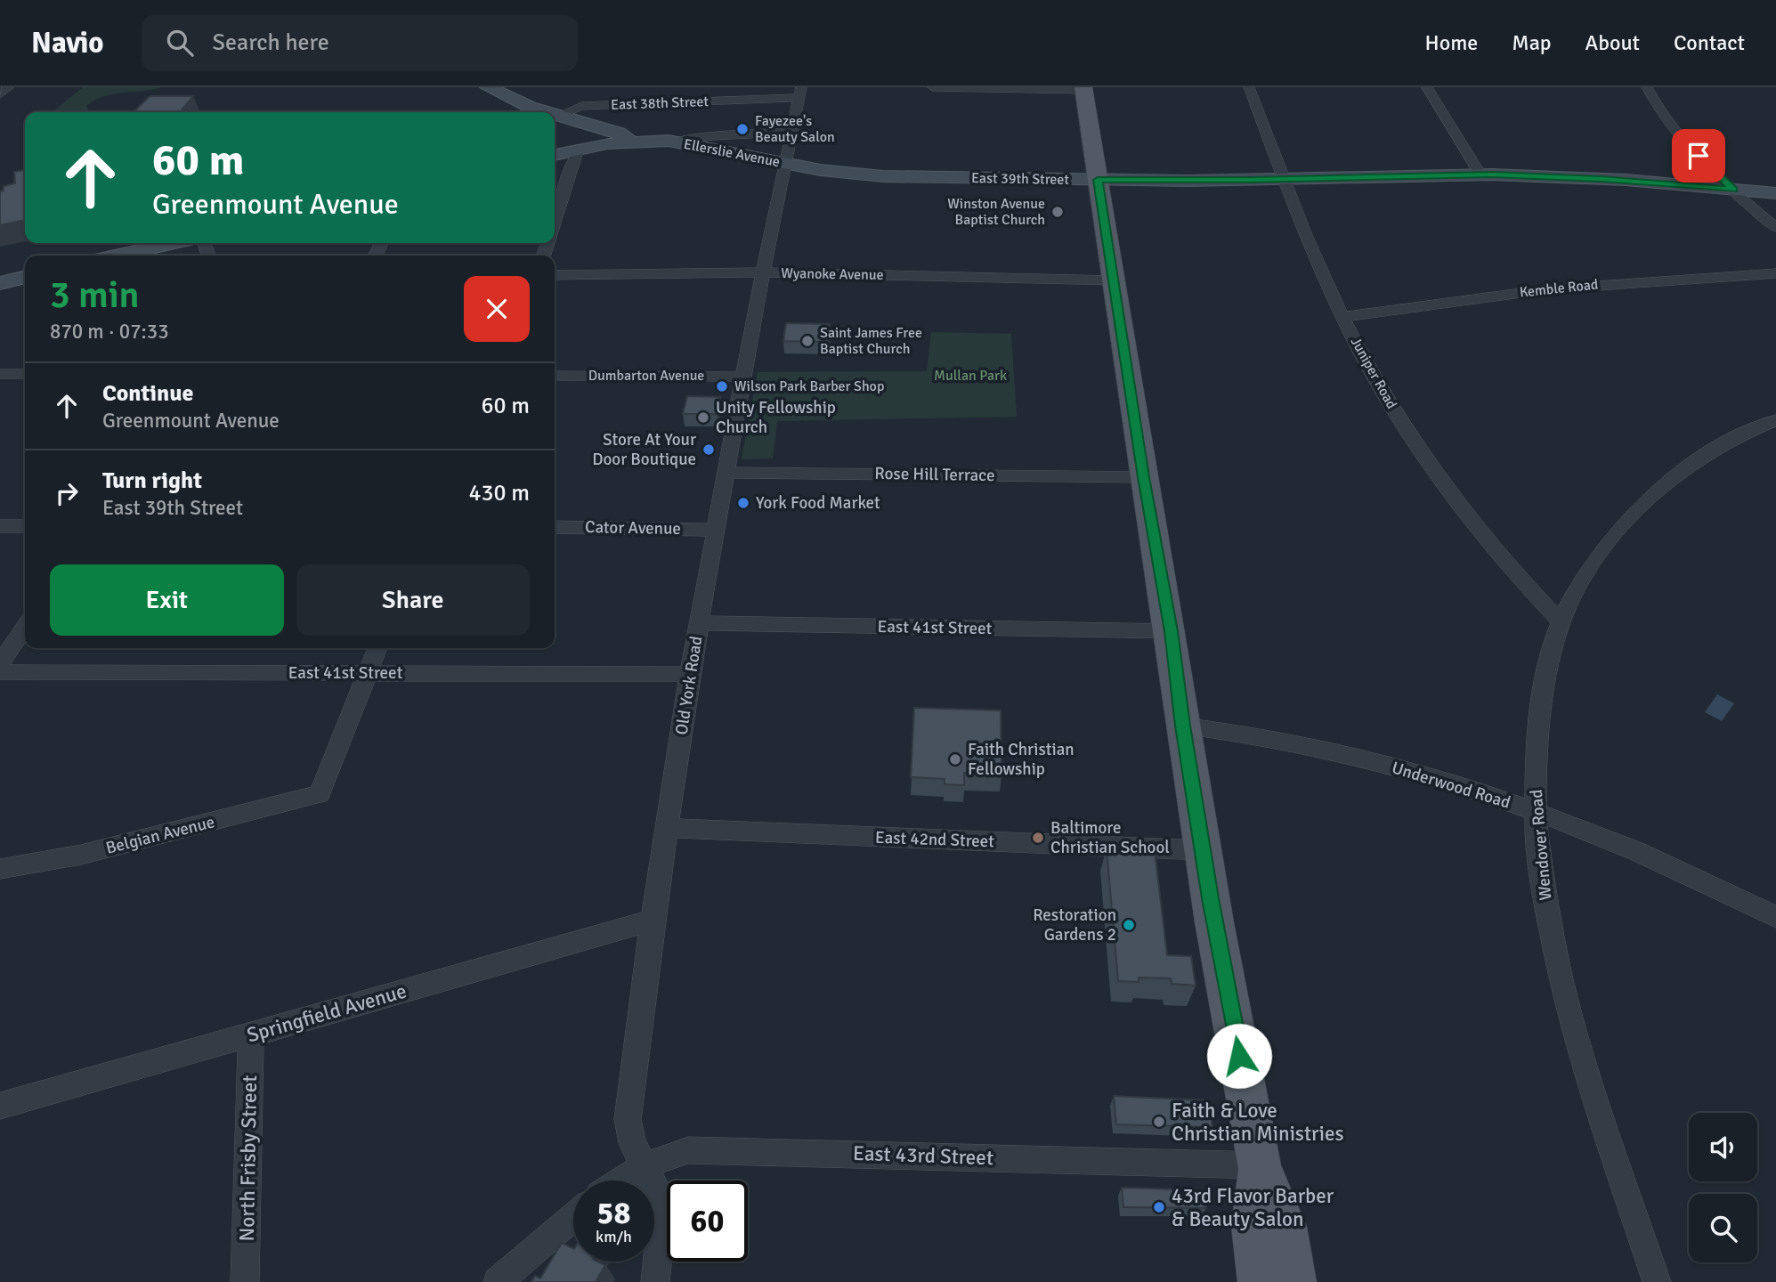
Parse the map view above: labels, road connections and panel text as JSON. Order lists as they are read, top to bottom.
{
  "streets": {
    "main road": ["Ellerslie Avenue", "East 39th Street"],
    "street": [
      "East 38th Street",
      "Wyanoke Avenue",
      "Kemble Road",
      "Juniper Road",
      "Dumbarton Avenue",
      "Rose Hill Terrace",
      "Cator Avenue",
      "East 41st Street",
      "Old York Road",
      "Underwood Road",
      "Belgian Avenue",
      "East 42nd Street",
      "Wendover Road",
      "Springfield Avenue",
      "East 43rd Street",
      "North Frisby Street"
    ]
  },
  "crossings": [
    ["East 38th Street", "Old York Road"],
    ["Ellerslie Avenue", "East 39th Street"],
    ["Ellerslie Avenue", "Old York Road"],
    ["East 39th Street", "Juniper Road"],
    ["East 39th Street", "Old York Road"],
    ["Wyanoke Avenue", "Old York Road"],
    ["Kemble Road", "Juniper Road"],
    ["Juniper Road", "Wendover Road"],
    ["Dumbarton Avenue", "Old York Road"],
    ["Rose Hill Terrace", "Old York Road"],
    ["Cator Avenue", "Old York Road"],
    ["East 41st Street", "Old York Road"],
    ["East 41st Street", "Belgian Avenue"],
    ["Old York Road", "East 42nd Street"],
    ["Old York Road", "Springfield Avenue"],
    ["Old York Road", "East 43rd Street"],
    ["Underwood Road", "Wendover Road"],
    ["Springfield Avenue", "North Frisby Street"]
  ],
  "parks": ["Mullan Park"],
  "places": [
    "Fayezee's Beauty Salon",
    "Winston Avenue Baptist Church",
    "Saint James Free Baptist Church",
    "Wilson Park Barber Shop",
    "Unity Fellowship Church",
    "Store At Your Door Boutique",
    "York Food Market",
    "Faith Christian Fellowship",
    "Baltimore Christian School",
    "Restoration Gardens 2",
    "Faith & Love Christian Ministries",
    "43rd Flavor Barber & Beauty Salon"
  ],
  "page": {
    "header": "Navio",
    "search": "Search here",
    "nav": [
      "Home",
      "Map",
      "About",
      "Contact"
    ],
    "turn": ["60 m", "Greenmount Avenue"],
    "heading": ["3 min", "870 m · 07:33"],
    "list": [
      {
        "name": "Continue",
        "note": "Greenmount Avenue",
        "value": "60 m"
      },
      {
        "name": "Turn right",
        "note": "East 39th Street",
        "value": "430 m"
      }
    ],
    "buttons": ["Exit", "Share"],
    "speed": "58 km/h",
    "limit": "60"
  }
}
